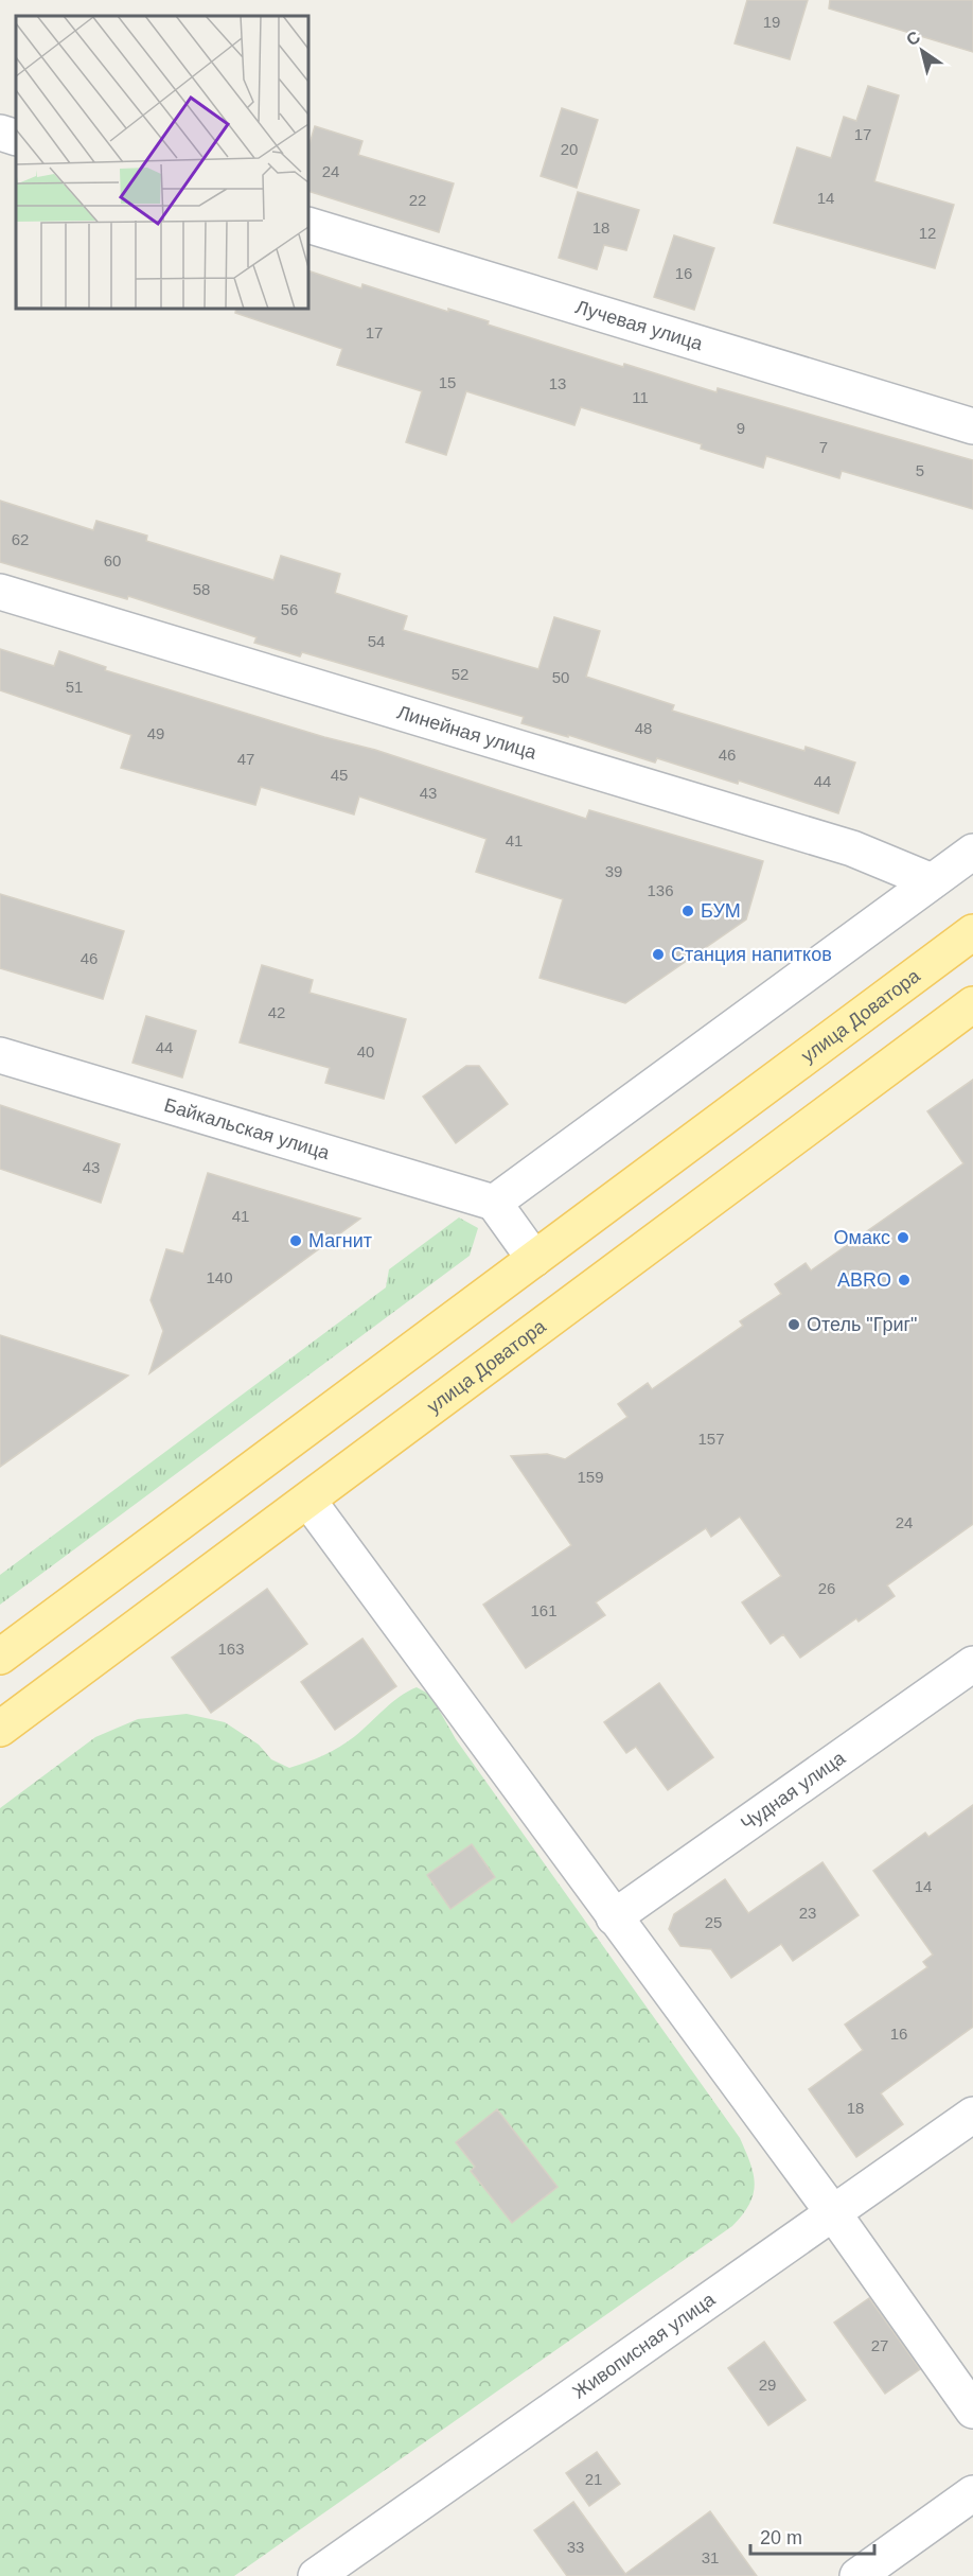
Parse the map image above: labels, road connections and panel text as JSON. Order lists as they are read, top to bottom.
{
  "streets": {
    "main road": ["улица Доватора"],
    "street": [
      "Лучевая улица",
      "Линейная улица",
      "Байкальская улица",
      "Чудная улица",
      "Живописная улица"
    ]
  },
  "places": [
    "БУМ",
    "Станция напитков",
    "Омакс",
    "Магнит",
    "ABRO",
    "Отель \"Григ\""
  ],
  "house_numbers": [
    "19",
    "17",
    "20",
    "24",
    "14",
    "22",
    "18",
    "12",
    "16",
    "17",
    "15",
    "13",
    "11",
    "9",
    "7",
    "5",
    "62",
    "60",
    "58",
    "56",
    "54",
    "52",
    "50",
    "51",
    "48",
    "49",
    "46",
    "47",
    "45",
    "44",
    "43",
    "41",
    "39",
    "136",
    "46",
    "42",
    "44",
    "40",
    "43",
    "41",
    "140",
    "157",
    "159",
    "24",
    "26",
    "161",
    "163",
    "14",
    "23",
    "25",
    "16",
    "18",
    "27",
    "29",
    "21",
    "33",
    "31"
  ],
  "scale_bar": "20 m",
  "north": "top left"
}
